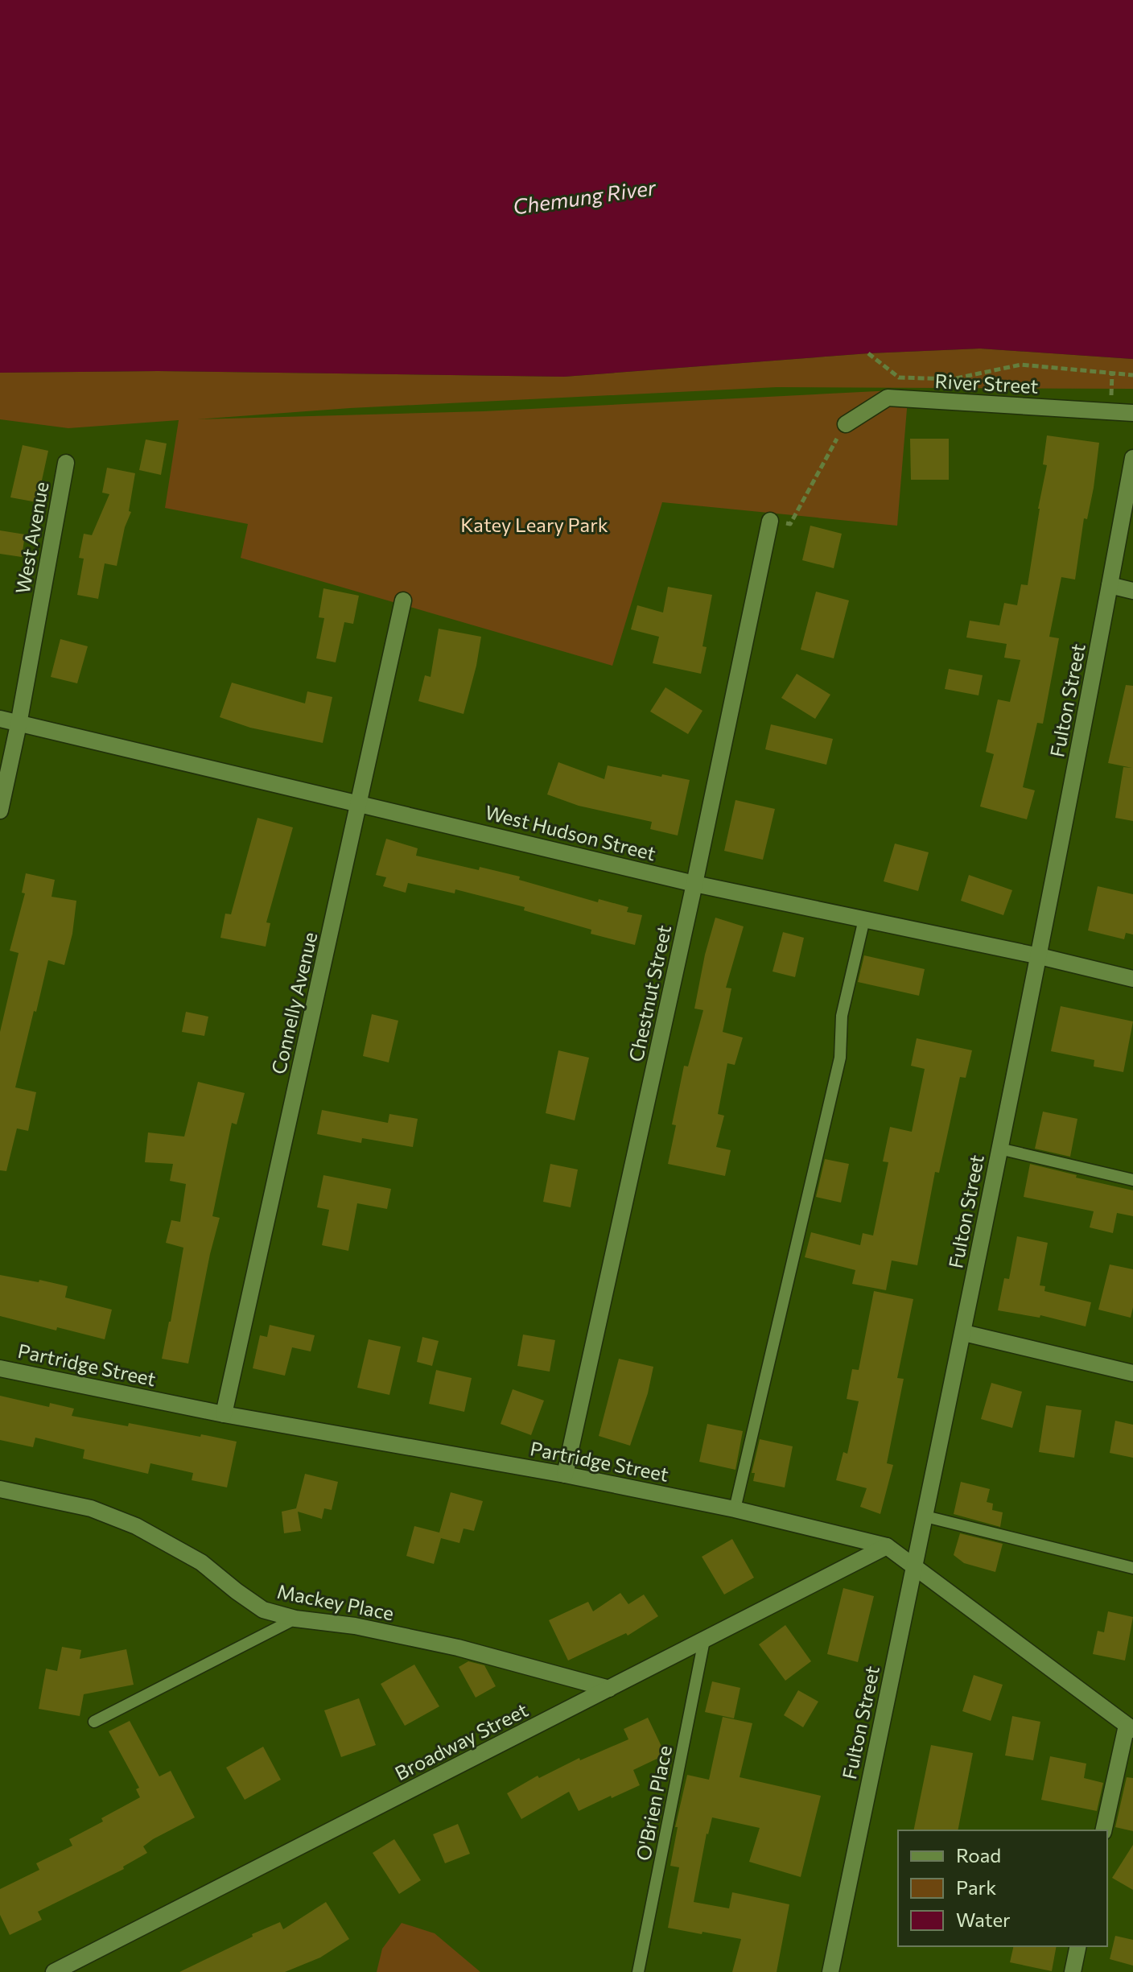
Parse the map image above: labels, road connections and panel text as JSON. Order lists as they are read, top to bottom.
{
  "streets": {
    "street": [
      "River Street",
      "West Avenue",
      "Fulton Street",
      "West Hudson Street",
      "Chestnut Street",
      "Connelly Avenue",
      "Partridge Street",
      "Mackey Place",
      "Broadway Street"
    ],
    "lane": ["O'Brien Place"]
  },
  "crossings": [
    ["West Avenue", "West Hudson Street"],
    ["Fulton Street", "West Hudson Street"],
    ["Fulton Street", "Partridge Street"],
    ["West Hudson Street", "Chestnut Street"],
    ["West Hudson Street", "Connelly Avenue"],
    ["Chestnut Street", "Partridge Street"],
    ["Connelly Avenue", "Partridge Street"],
    ["Partridge Street", "Broadway Street"],
    ["Mackey Place", "Broadway Street"],
    ["Broadway Street", "O'Brien Place"]
  ],
  "water": ["Chemung River"],
  "parks": ["Katey Leary Park"],
  "legend": ["Road", "Park", "Water"]
}
